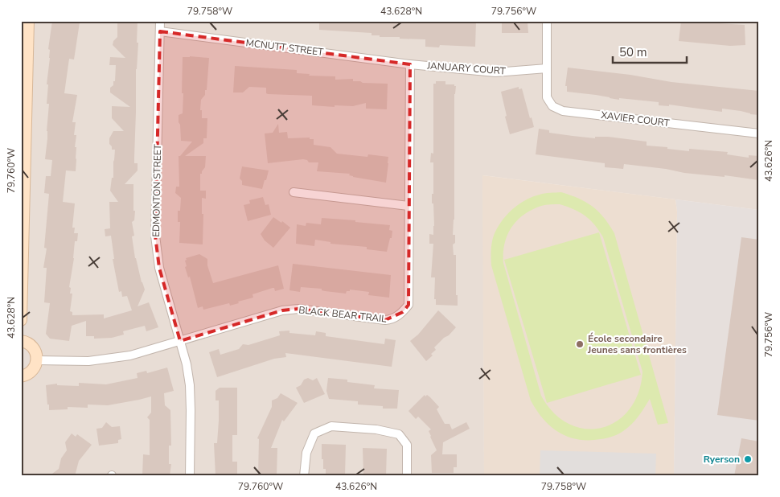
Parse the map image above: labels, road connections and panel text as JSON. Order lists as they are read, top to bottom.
{
  "streets": {
    "street": [
      "MCNUTT STREET",
      "JANUARY COURT",
      "XAVIER COURT",
      "EDMONTON STREET",
      "BLACK BEAR TRAIL"
    ]
  },
  "crossings": [
    ["MCNUTT STREET", "JANUARY COURT"],
    ["MCNUTT STREET", "EDMONTON STREET"],
    ["MCNUTT STREET", "BLACK BEAR TRAIL"],
    ["JANUARY COURT", "XAVIER COURT"],
    ["JANUARY COURT", "BLACK BEAR TRAIL"],
    ["EDMONTON STREET", "BLACK BEAR TRAIL"]
  ],
  "places": ["École secondaire Jeunes sans frontières", "Ryerson"],
  "scale_bar": "50 m",
  "coordinates": [
    "79.758°W",
    "43.628°N",
    "79.756°W",
    "43.626°N",
    "79.760°W"
  ]
}
